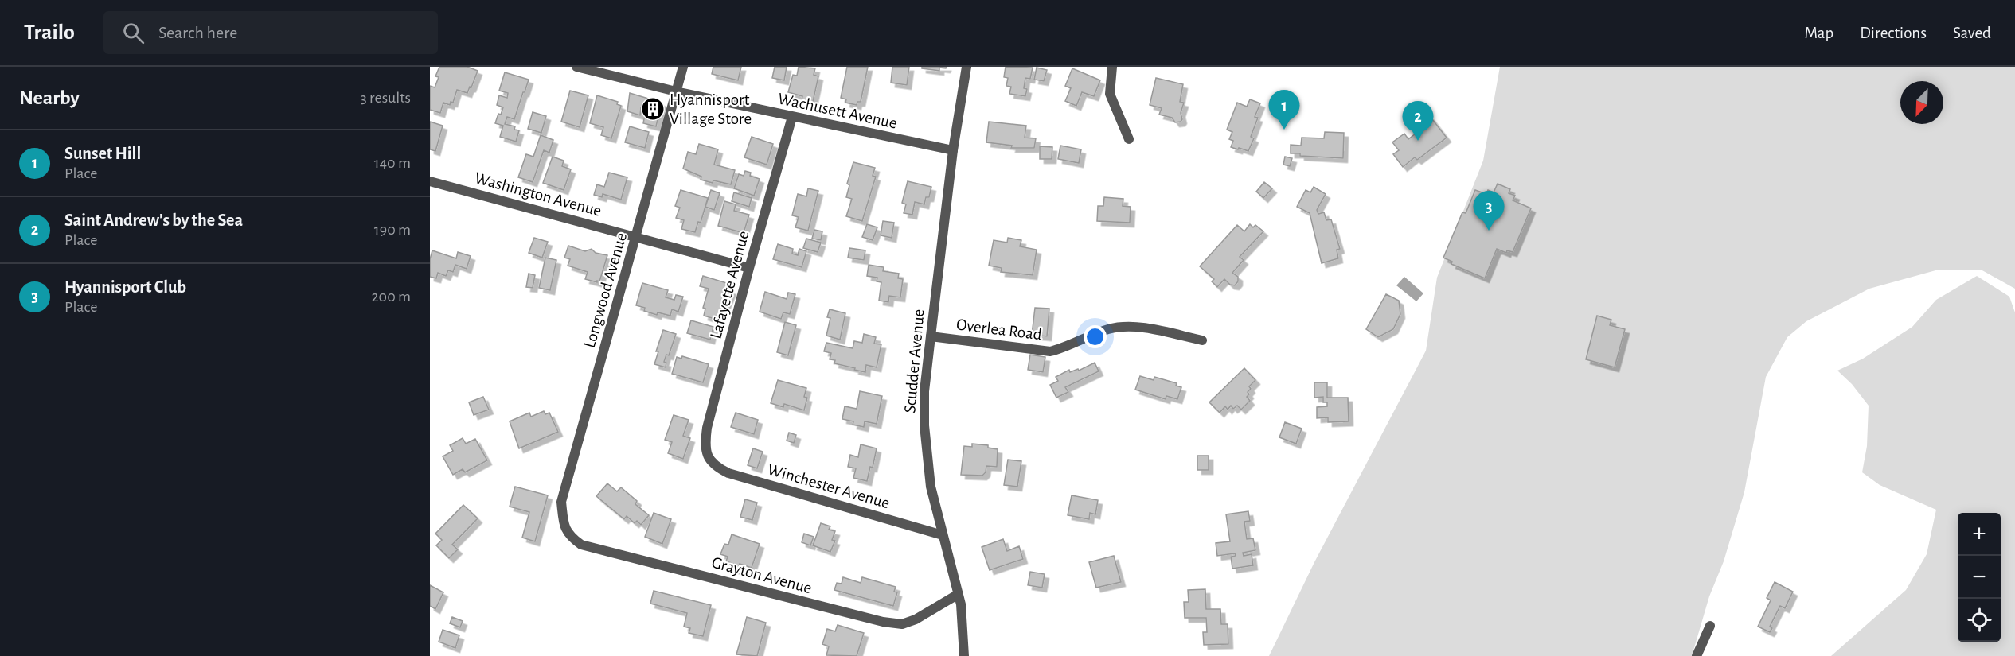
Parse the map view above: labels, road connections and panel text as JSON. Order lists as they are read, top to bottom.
{
  "streets": {
    "street": [
      "Wachusett Avenue",
      "Washington Avenue",
      "Lafayette Avenue",
      "Longwood Avenue",
      "Overlea Road",
      "Scudder Avenue",
      "Winchester Avenue",
      "Grayton Avenue"
    ]
  },
  "crossings": [
    ["Wachusett Avenue", "Lafayette Avenue"],
    ["Wachusett Avenue", "Longwood Avenue"],
    ["Wachusett Avenue", "Scudder Avenue"],
    ["Washington Avenue", "Lafayette Avenue"],
    ["Washington Avenue", "Longwood Avenue"],
    ["Lafayette Avenue", "Winchester Avenue"],
    ["Longwood Avenue", "Grayton Avenue"],
    ["Overlea Road", "Scudder Avenue"],
    ["Scudder Avenue", "Winchester Avenue"],
    ["Scudder Avenue", "Grayton Avenue"]
  ],
  "places": {
    "building": ["Hyannisport Village Store"]
  },
  "north": "bottom left",
  "page": {
    "header": "Trailo",
    "search": "Search here",
    "nav": ["Map", "Directions", "Saved"],
    "heading": ["Nearby", "3 results"],
    "pins": ["1", "2", "3"],
    "list": [
      {
        "mark": "1",
        "name": "Sunset Hill",
        "note": "Place",
        "value": "140 m"
      },
      {
        "mark": "2",
        "name": "Saint Andrew's by the Sea",
        "note": "Place",
        "value": "190 m"
      },
      {
        "mark": "3",
        "name": "Hyannisport Club",
        "note": "Place",
        "value": "200 m"
      }
    ],
    "map_buttons": ["+", "−"]
  }
}
